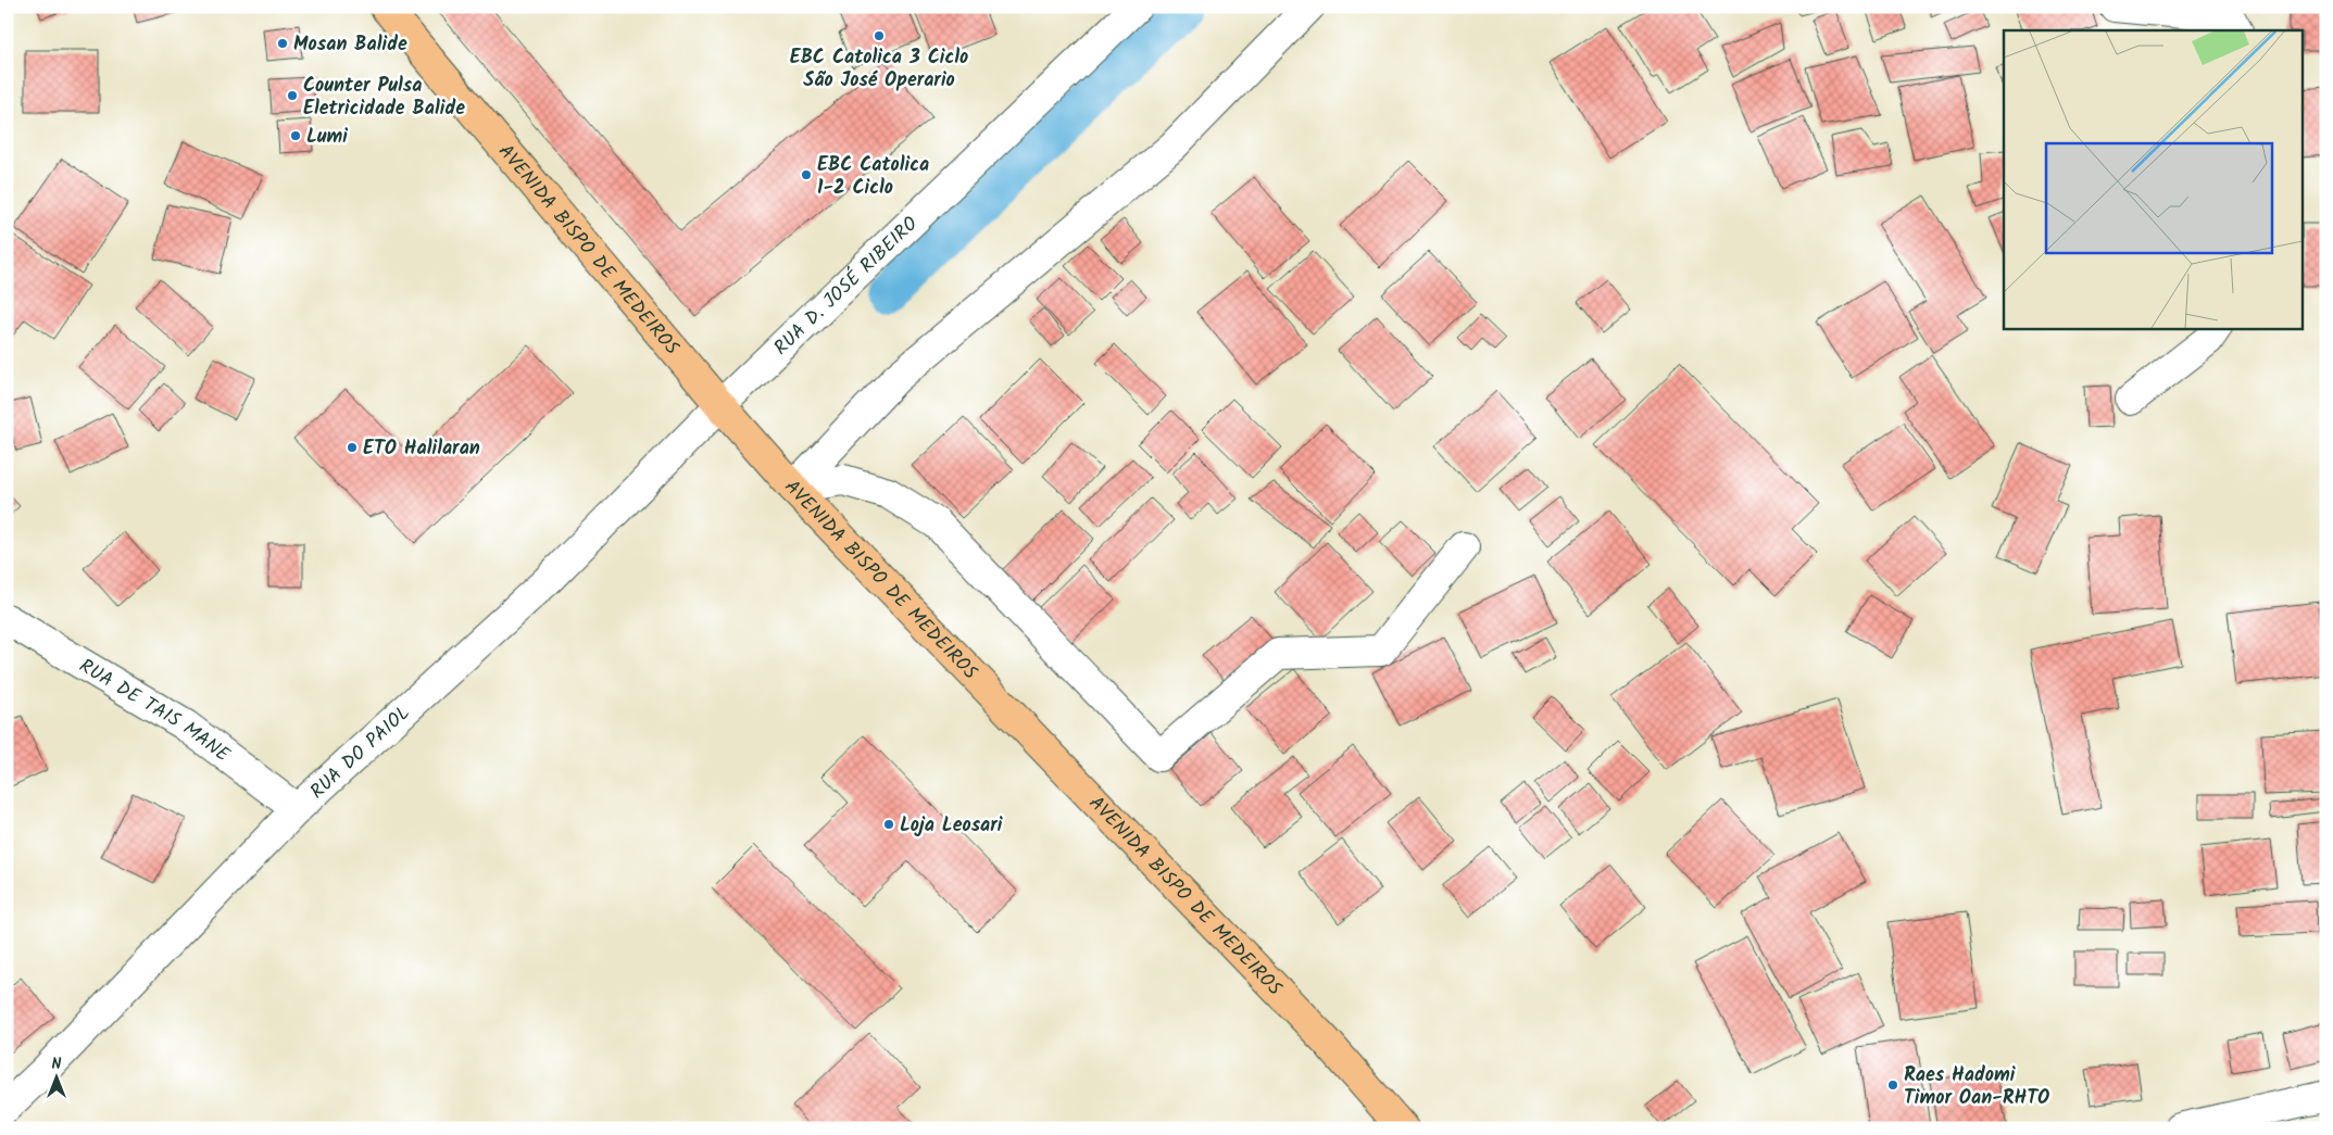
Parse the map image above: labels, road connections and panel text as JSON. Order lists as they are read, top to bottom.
{
  "streets": {
    "main road": ["AVENIDA BISPO DE MEDEIROS"],
    "street": ["RUA D. JOSÉ RIBEIRO", "RUA DE TAIS MANE", "RUA DO PAIOL"]
  },
  "crossings": [
    ["AVENIDA BISPO DE MEDEIROS", "RUA D. JOSÉ RIBEIRO"],
    ["AVENIDA BISPO DE MEDEIROS", "RUA DO PAIOL"],
    ["RUA D. JOSÉ RIBEIRO", "RUA DO PAIOL"],
    ["RUA DE TAIS MANE", "RUA DO PAIOL"]
  ],
  "places": [
    "EBC Catolica 3 Ciclo São José Operario",
    "Mosan Balide",
    "Counter Pulsa Eletricidade Balide",
    "Lumi",
    "EBC Catolica 1-2 Ciclo",
    "ETO Halilaran",
    "Loja Leosari",
    "Raes Hadomi Timor Oan-RHTO"
  ],
  "north": "top"
}
